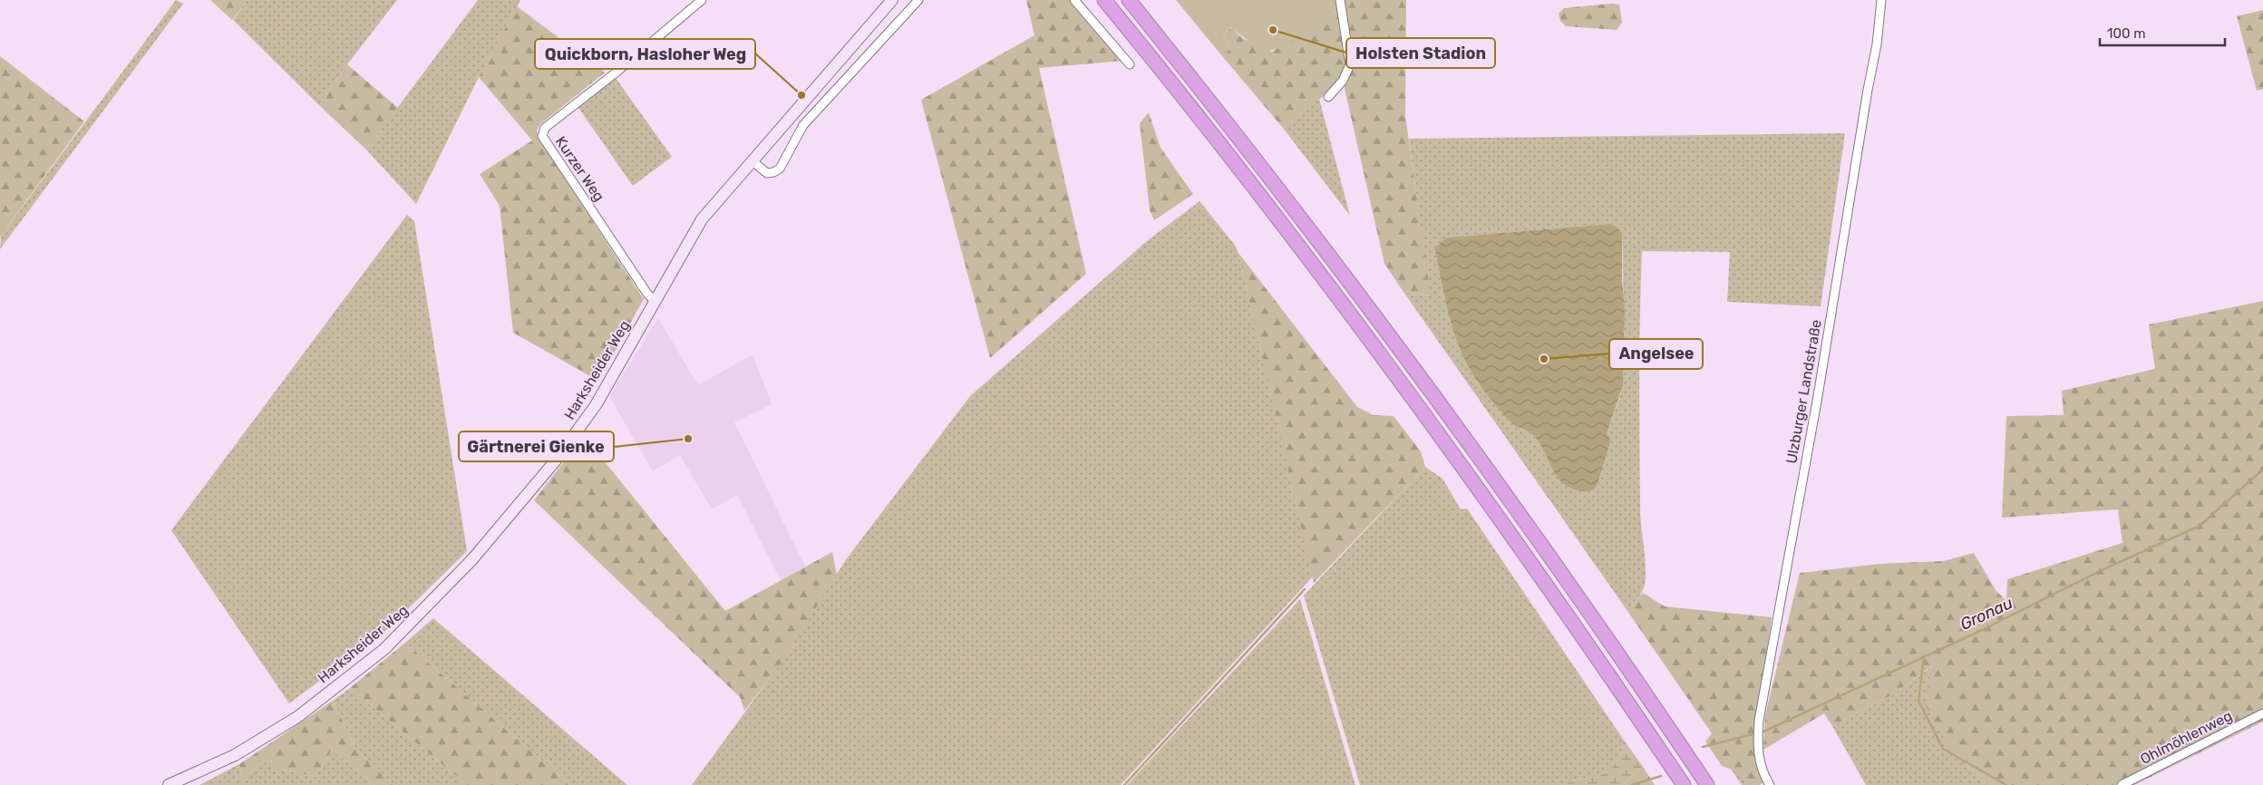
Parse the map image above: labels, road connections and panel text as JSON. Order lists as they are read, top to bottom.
{
  "streets": {
    "main road": ["Harksheider Weg"],
    "street": ["Kurzer Weg", "Ulzburger Landstraße", "Ohlmöhlenweg"]
  },
  "crossings": [
    ["Kurzer Weg", "Harksheider Weg"]
  ],
  "water": ["Gronau"],
  "places": [
    "Holsten Stadion",
    "Quickborn, Hasloher Weg",
    "Angelsee",
    "Gärtnerei Gienke"
  ],
  "scale_bar": "100 m"
}
